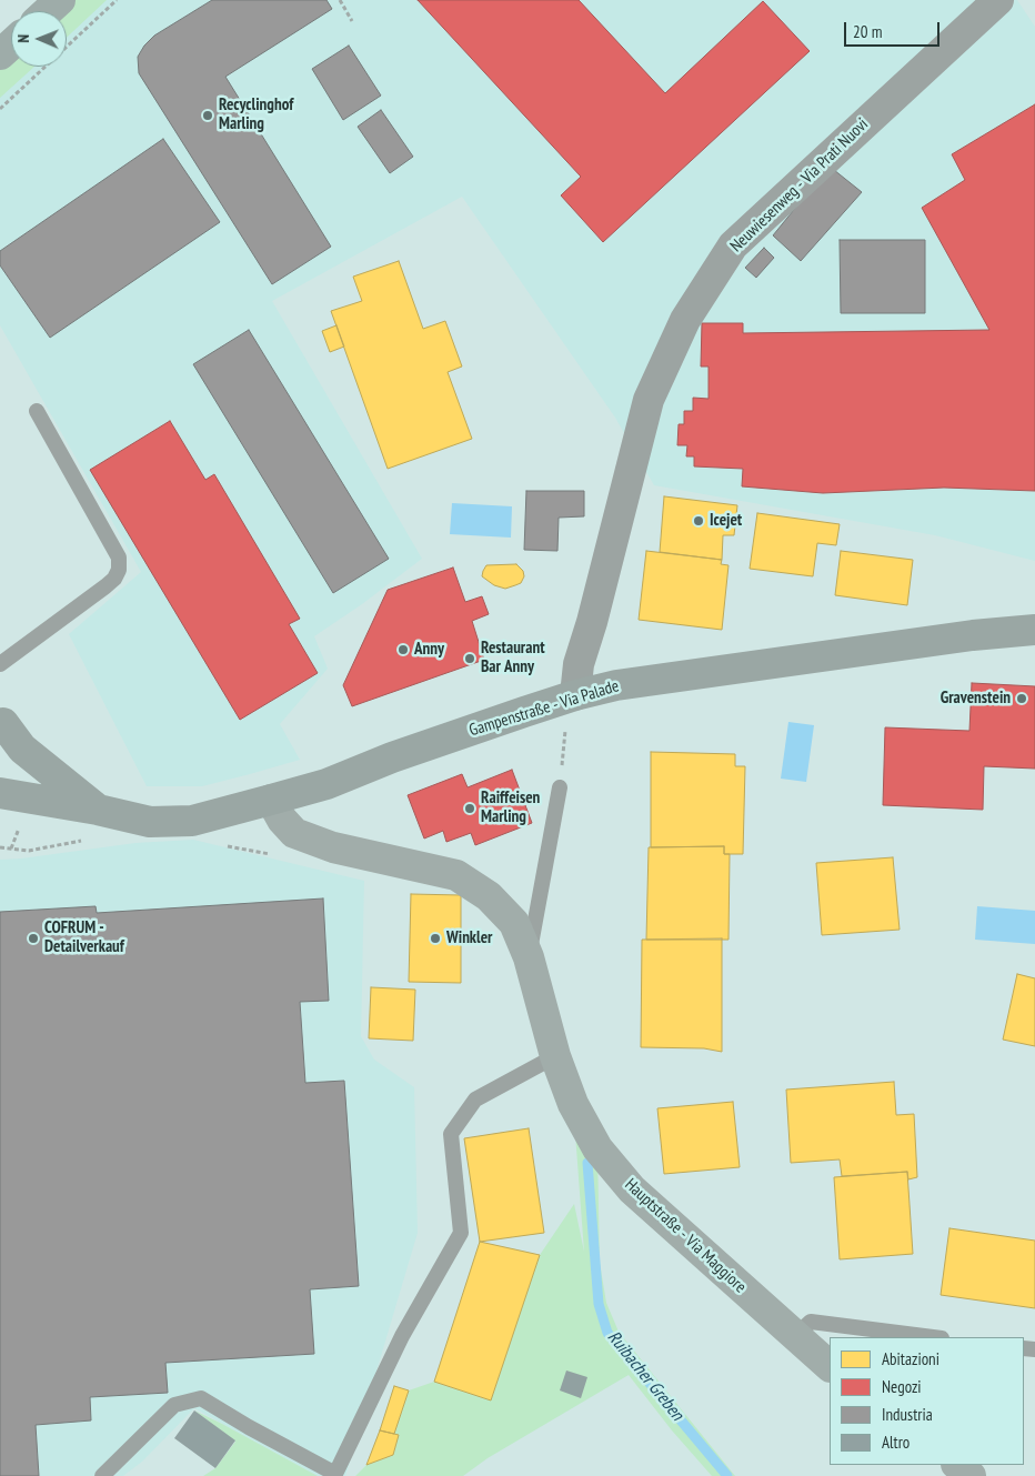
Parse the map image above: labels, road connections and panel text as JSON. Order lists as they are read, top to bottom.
{
  "streets": {
    "main road": ["Gampenstraße - Via Palade"],
    "street": ["Neuwiesenweg - Via Prati Nuovi", "Hauptstraße - Via Maggiore"]
  },
  "crossings": [
    ["Neuwiesenweg - Via Prati Nuovi", "Gampenstraße - Via Palade"],
    ["Gampenstraße - Via Palade", "Hauptstraße - Via Maggiore"]
  ],
  "water": ["Ruibacher Greben"],
  "places": [
    "Recyclinghof Marling",
    "Icejet",
    "Anny",
    "Restaurant Bar Anny",
    "Gravenstein",
    "Raiffeisen Marling",
    "COFRUM - Detailverkauf",
    "Winkler"
  ],
  "legend": [
    "Abitazioni",
    "Negozi",
    "Industria",
    "Altro"
  ],
  "scale_bar": "20 m",
  "north": "left"
}
